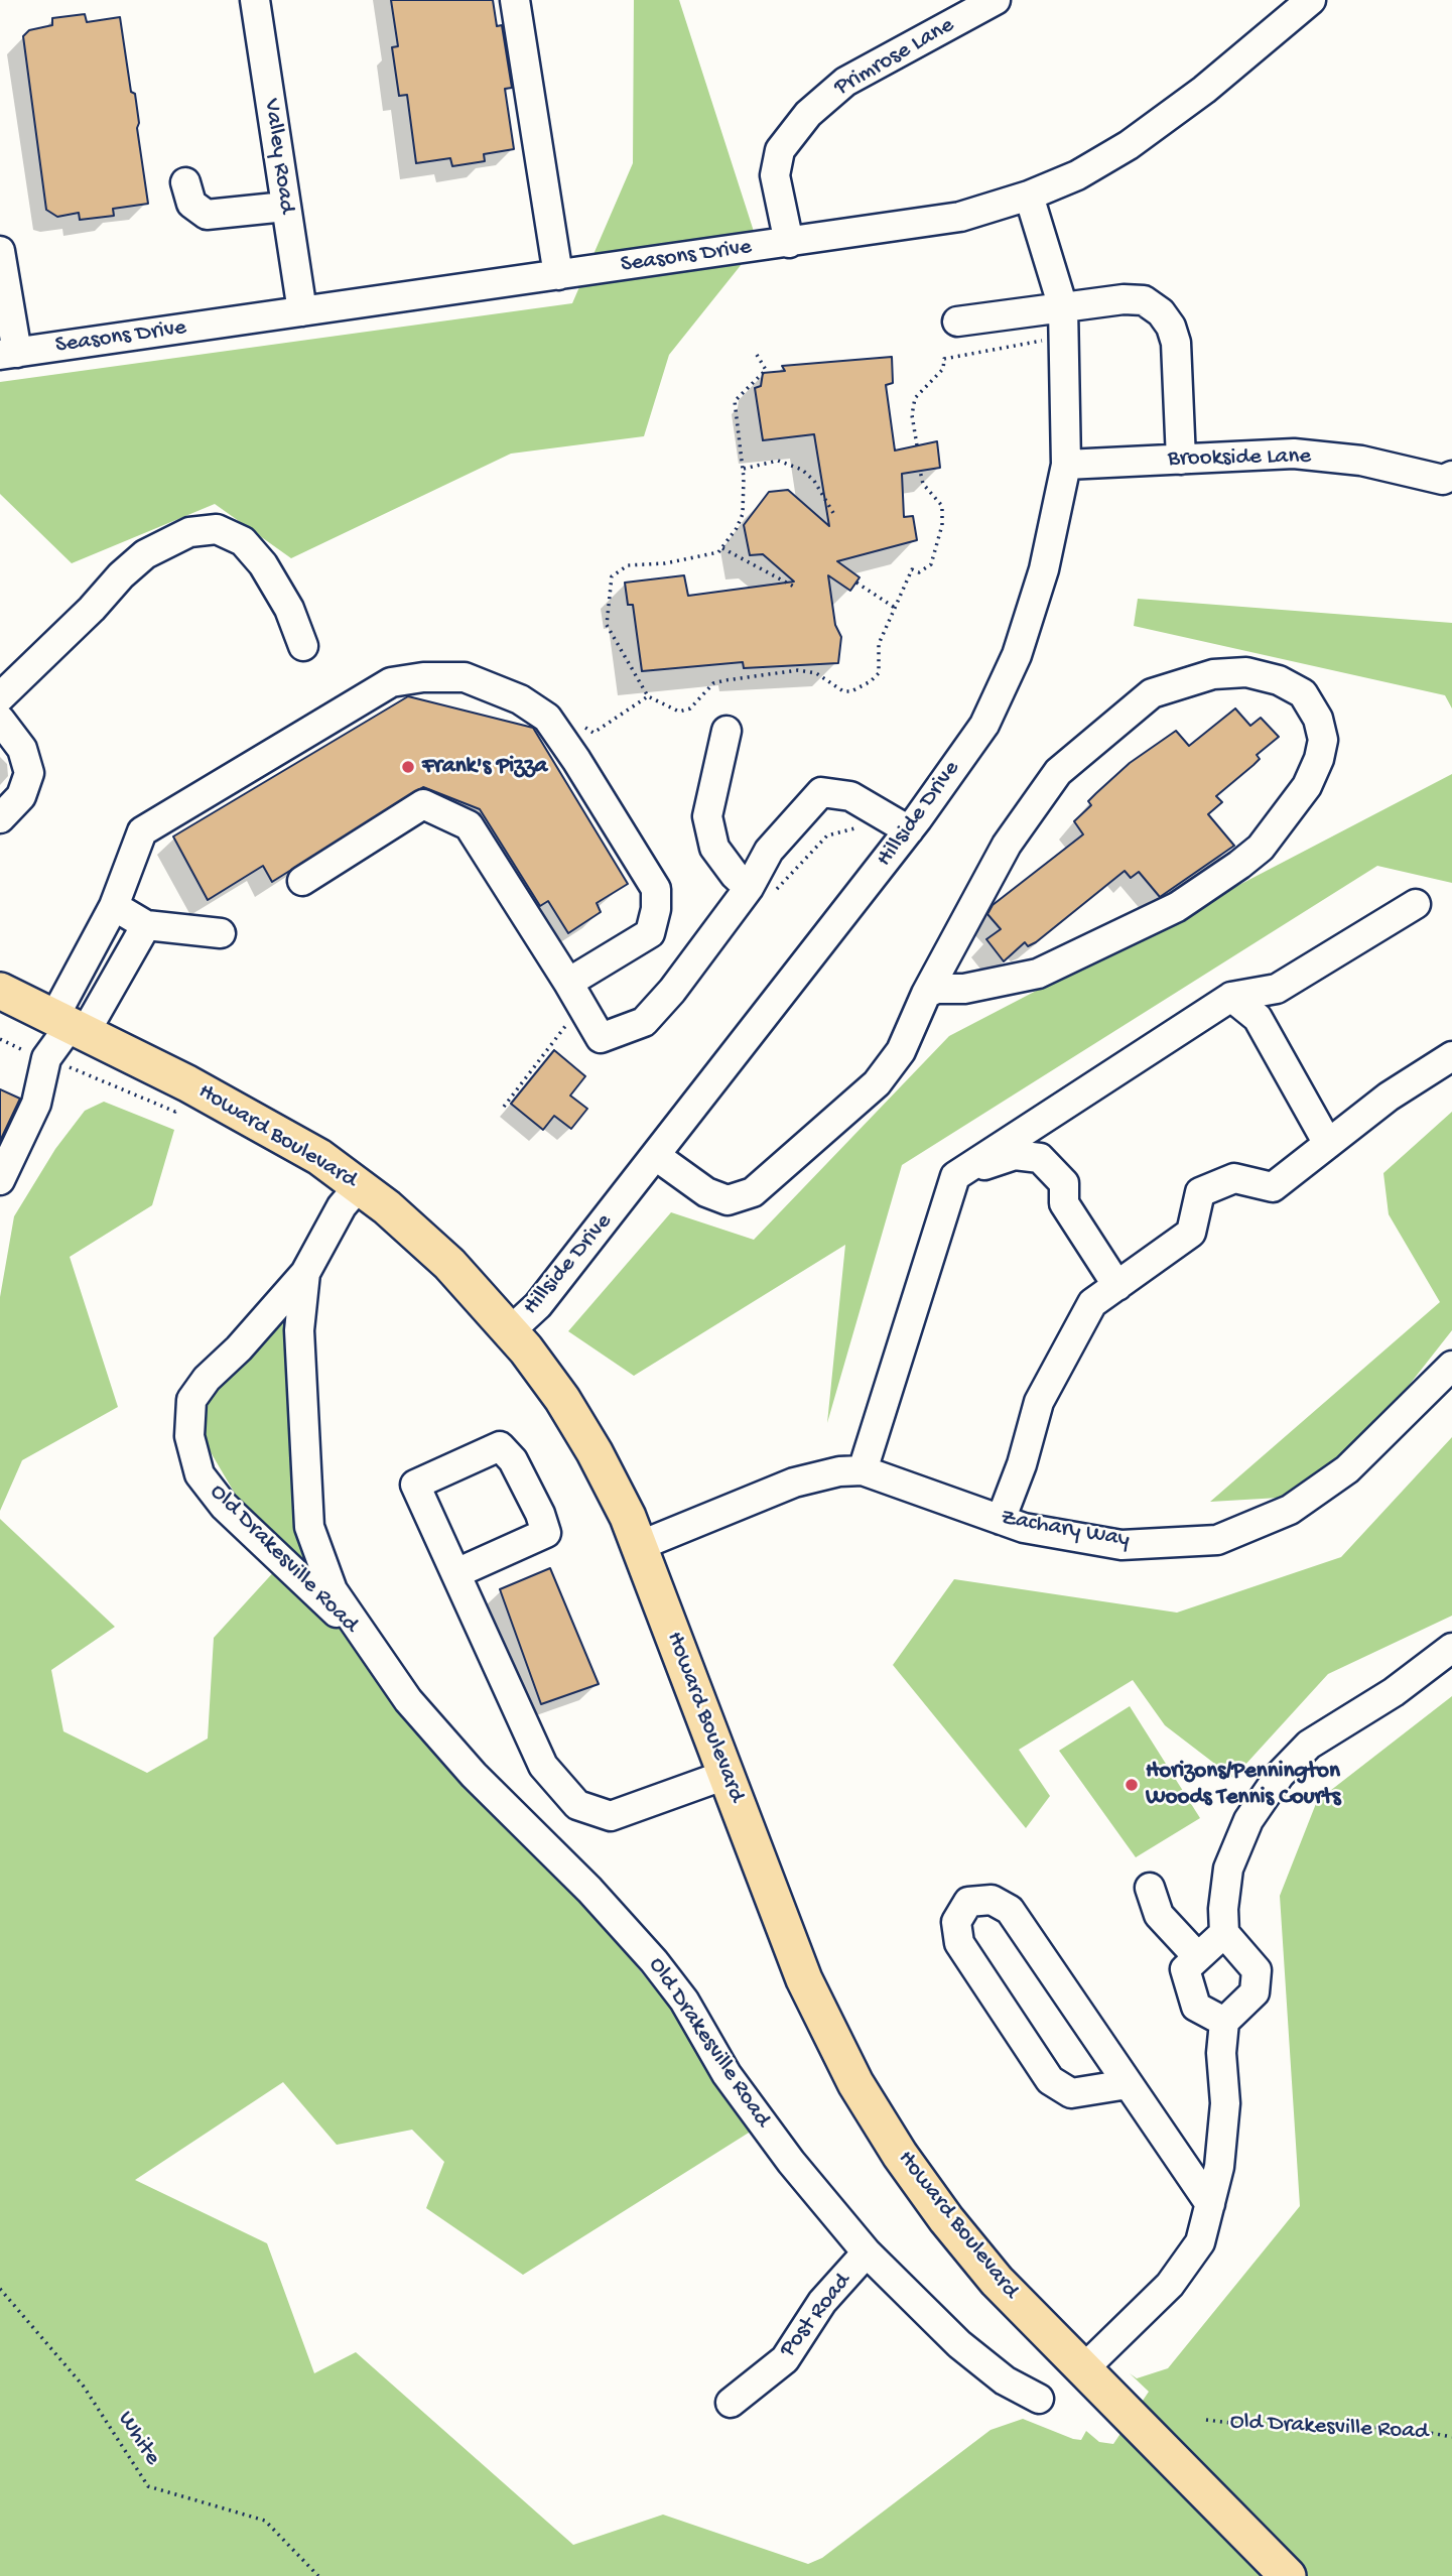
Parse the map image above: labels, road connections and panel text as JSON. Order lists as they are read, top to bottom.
{
  "streets": {
    "main road": ["Howard Boulevard"],
    "street": [
      "Primrose Lane",
      "Valley Road",
      "Seasons Drive",
      "Brookside Lane",
      "Hillside Drive",
      "Zachary Way",
      "Old Drakesville Road",
      "Post Road"
    ],
    "path": ["White"]
  },
  "crossings": [
    ["Primrose Lane", "Seasons Drive"],
    ["Valley Road", "Seasons Drive"],
    ["Seasons Drive", "Hillside Drive"],
    ["Brookside Lane", "Hillside Drive"],
    ["Hillside Drive", "Howard Boulevard"],
    ["Howard Boulevard", "Zachary Way"],
    ["Howard Boulevard", "Old Drakesville Road"],
    ["Old Drakesville Road", "Post Road"]
  ],
  "places": ["Frank's Pizza", "Horizons/Pennington Woods Tennis Courts"]
}
